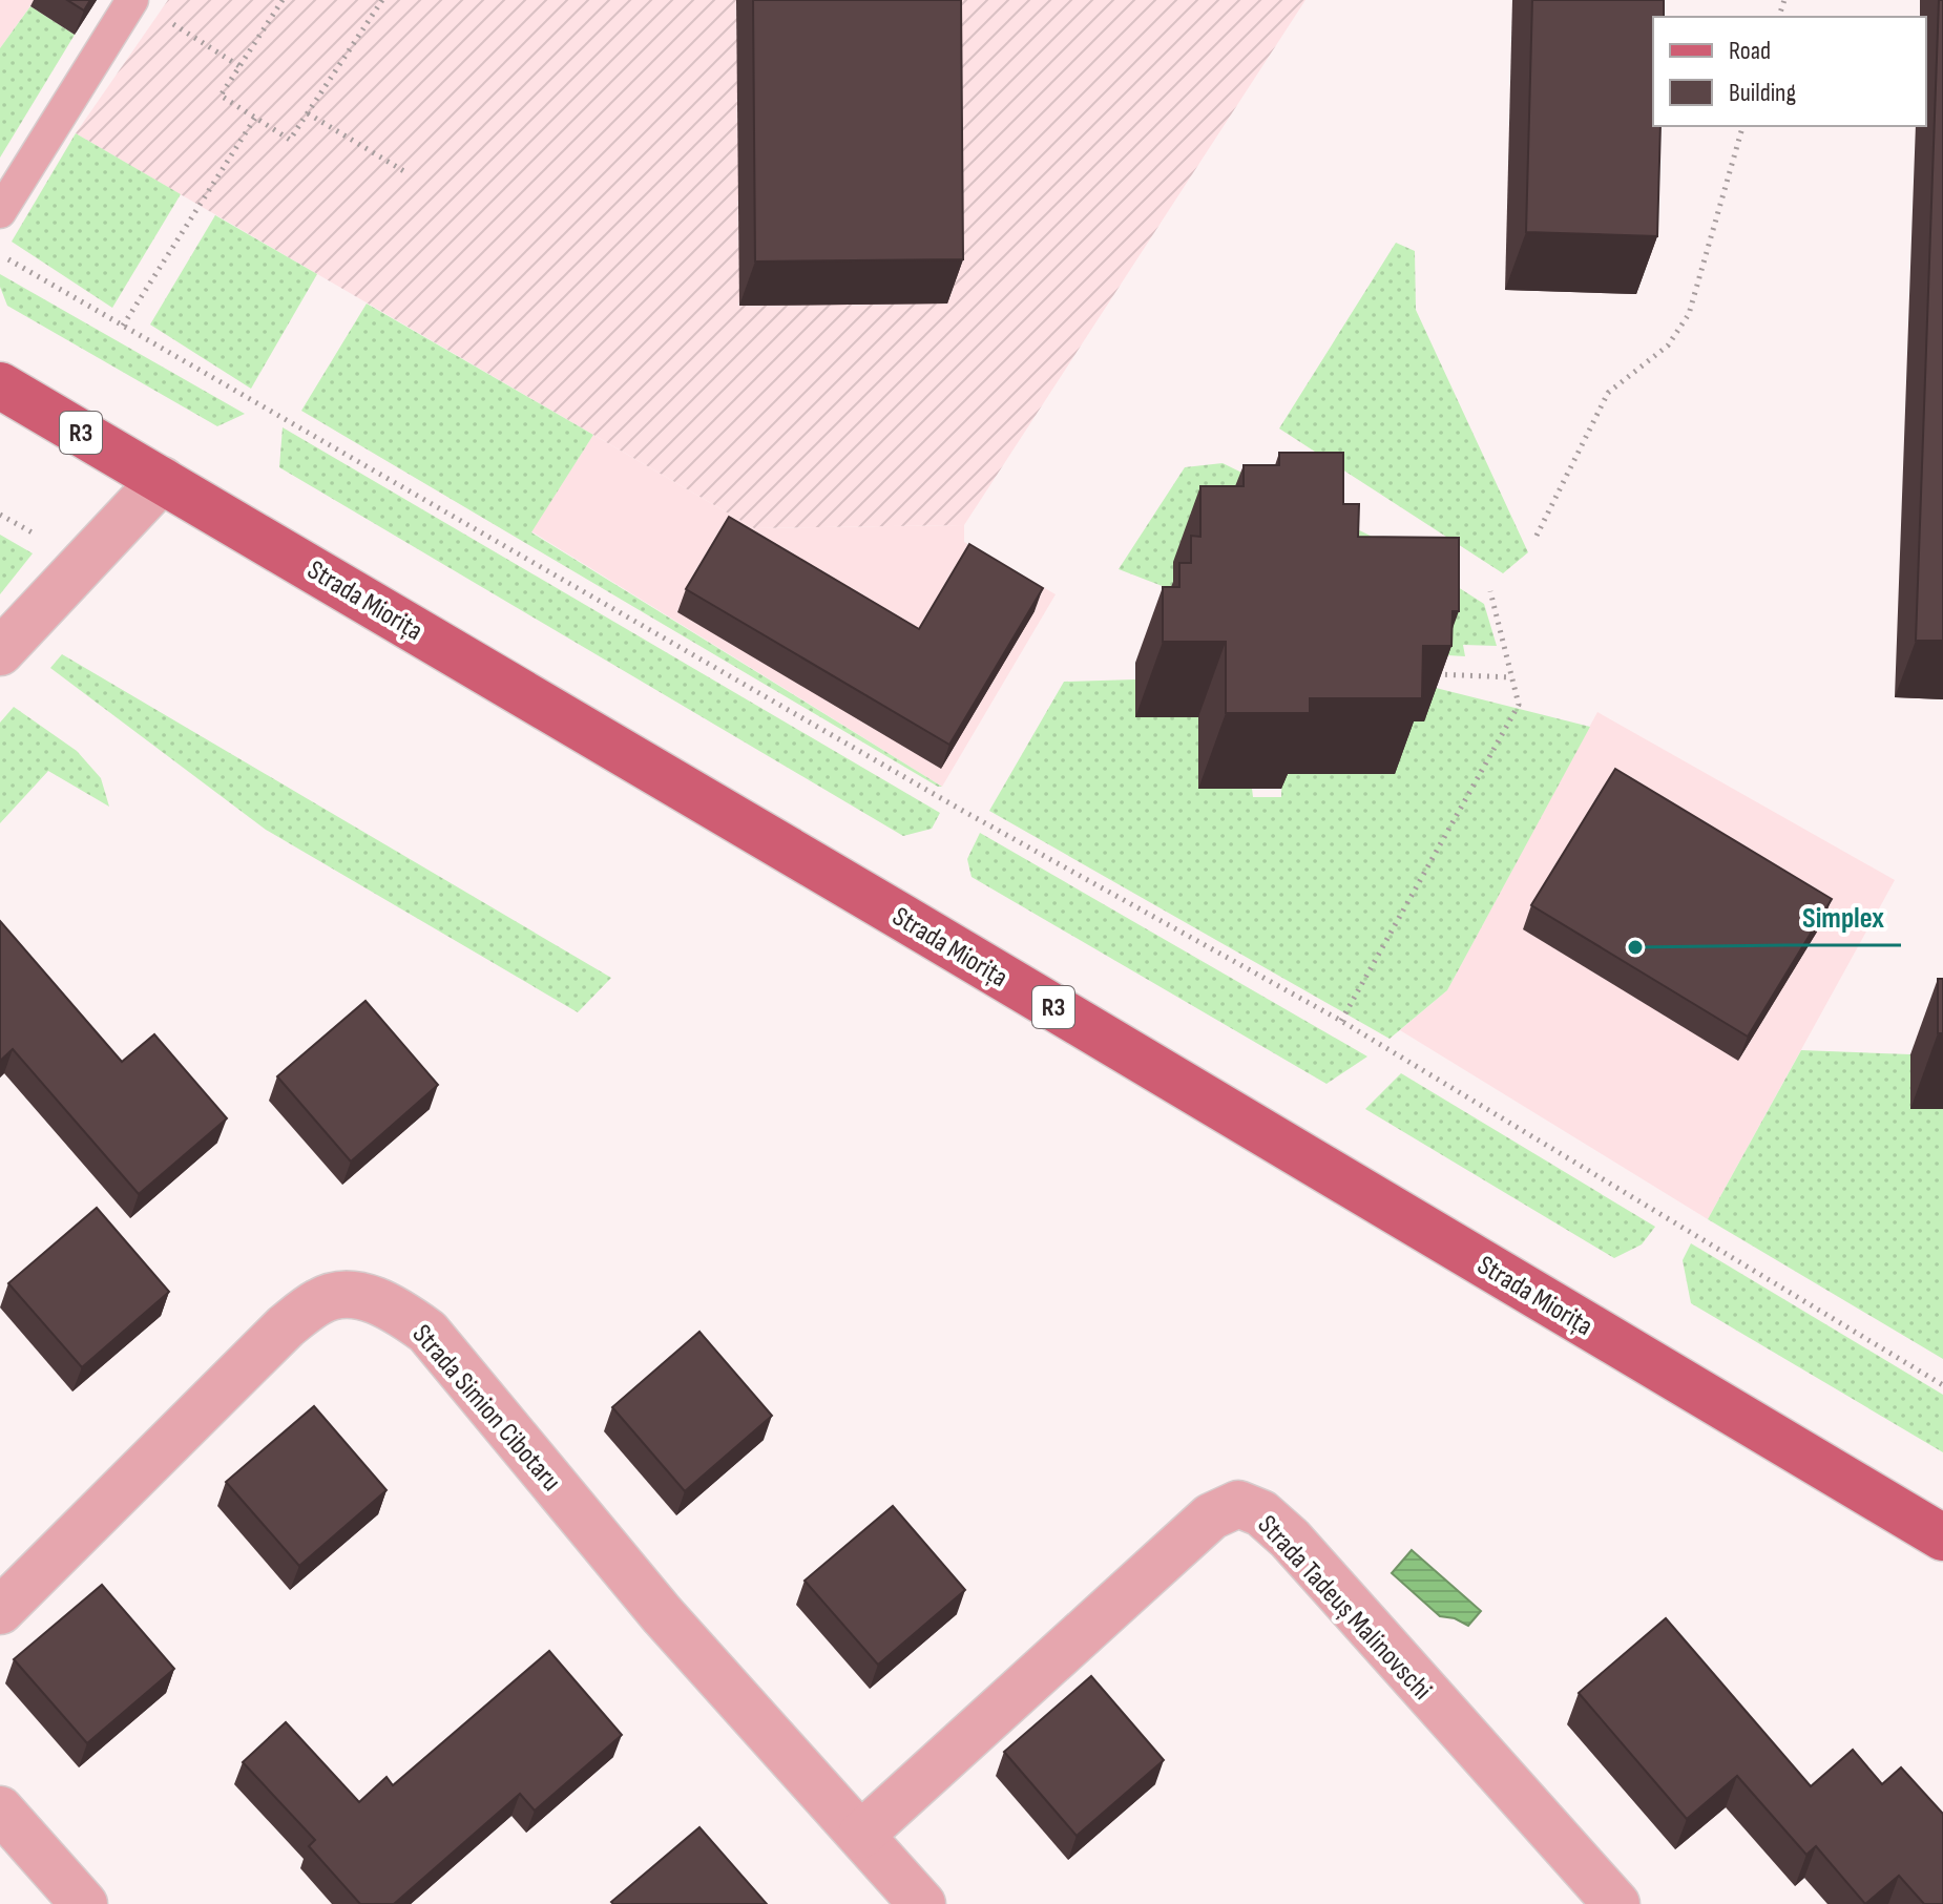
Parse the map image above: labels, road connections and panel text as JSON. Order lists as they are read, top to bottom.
{
  "streets": {
    "main road": ["R3", "Strada Miorița"],
    "street": ["Strada Simion Cibotaru", "Strada Tadeuș Malinovschi"]
  },
  "crossings": [
    ["Strada Simion Cibotaru", "Strada Tadeuș Malinovschi"]
  ],
  "places": ["Simplex"],
  "legend": ["Road", "Building"]
}
